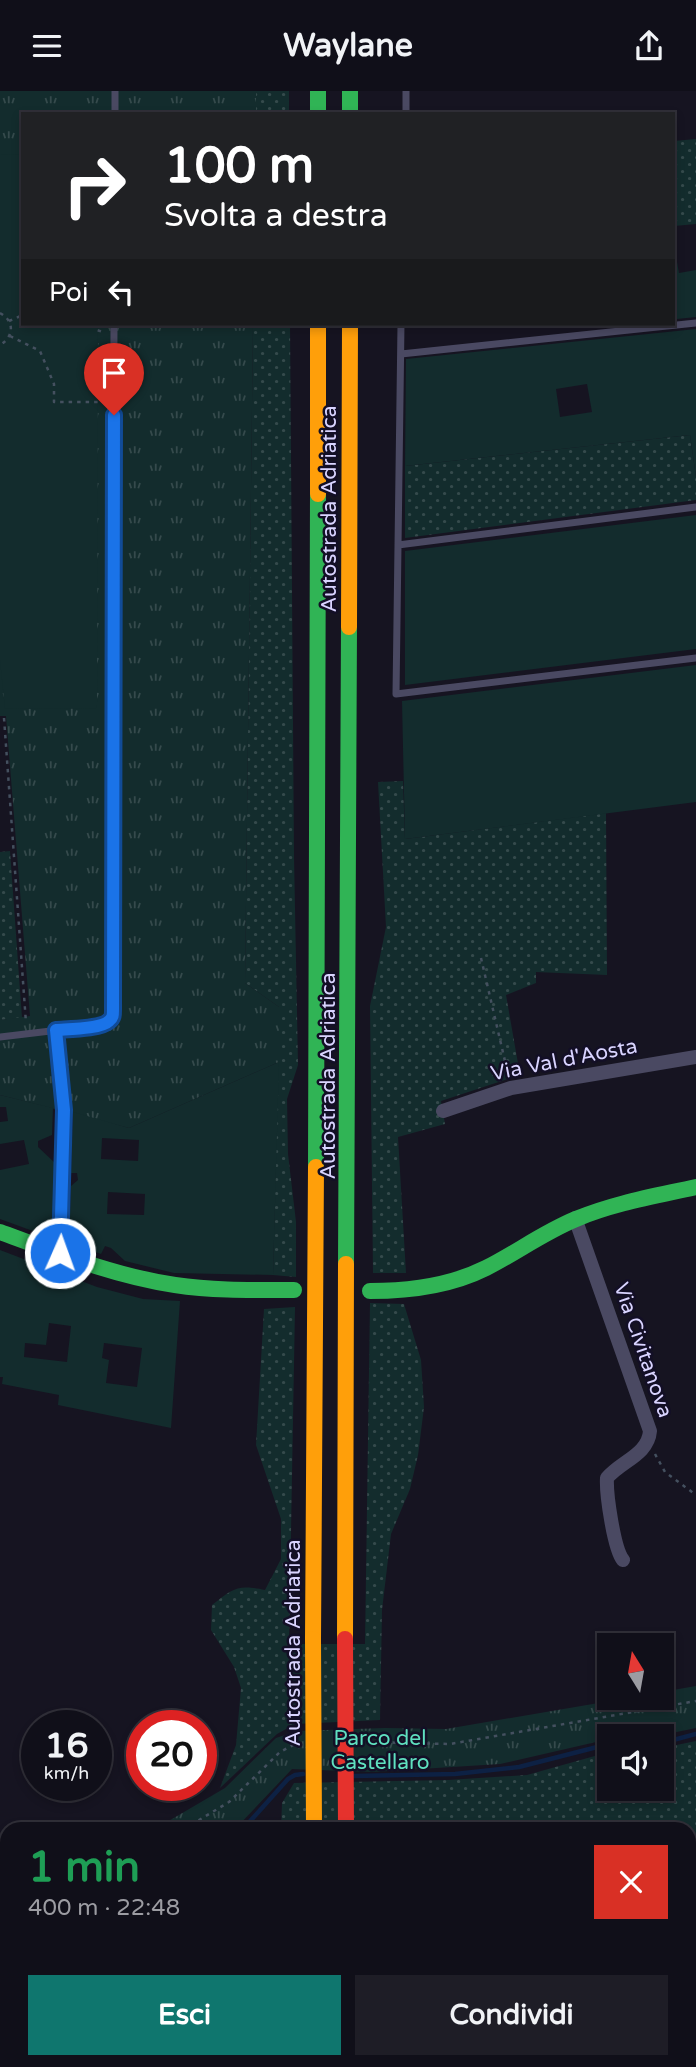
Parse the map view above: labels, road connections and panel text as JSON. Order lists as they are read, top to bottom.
{
  "streets": {
    "main road": ["Autostrada Adriatica"],
    "street": ["Via Val d'Aosta", "Via Civitanova"]
  },
  "parks": ["Parco del Castellaro"],
  "north": "top",
  "page": {
    "header": "Waylane",
    "turn": ["100 m", "Svolta a destra"],
    "then": "Poi",
    "speed": "16 km/h",
    "limit": "20",
    "heading": ["1 min", "400 m · 22:48"],
    "buttons": ["Esci", "Condividi"]
  }
}
